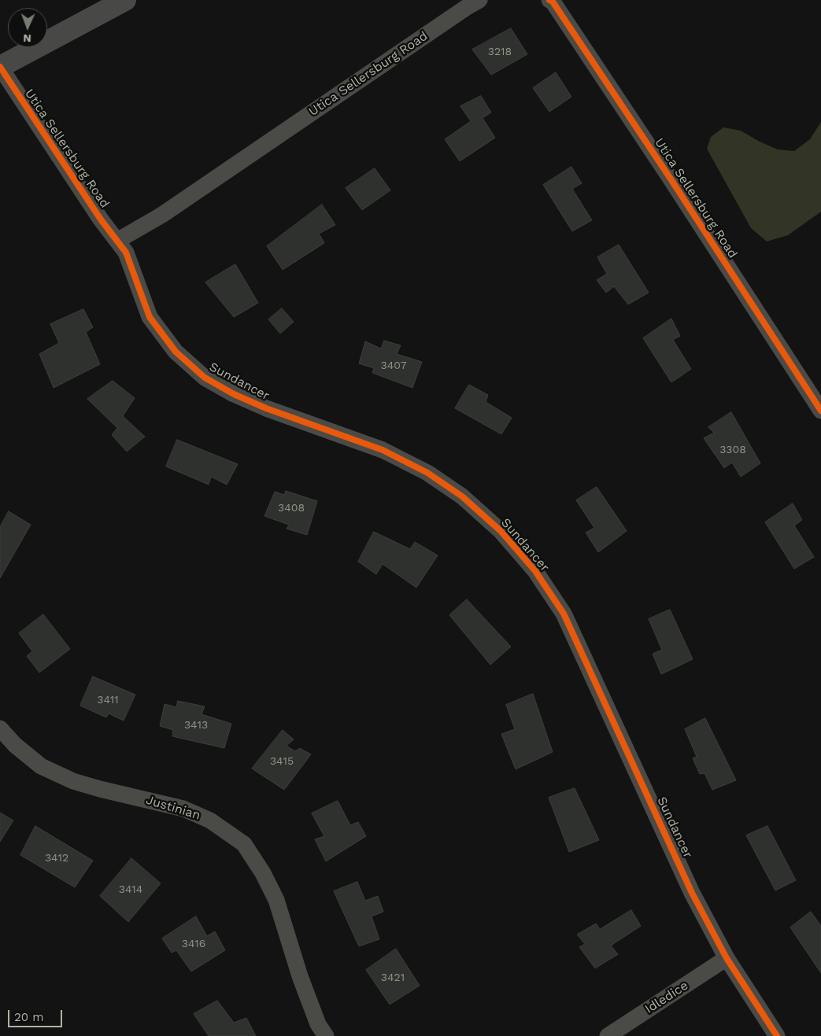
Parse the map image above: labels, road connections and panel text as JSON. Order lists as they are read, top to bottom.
{
  "streets": {
    "street": [
      "Utica Sellersburg Road",
      "Sundancer",
      "Justinian",
      "Idledice"
    ]
  },
  "crossings": [
    ["Utica Sellersburg Road", "Sundancer"],
    ["Sundancer", "Idledice"]
  ],
  "house_numbers": [
    "3218",
    "3407",
    "3308",
    "3408",
    "3411",
    "3413",
    "3415",
    "3412",
    "3414",
    "3416",
    "3421"
  ],
  "scale_bar": "20 m",
  "north": "bottom"
}
